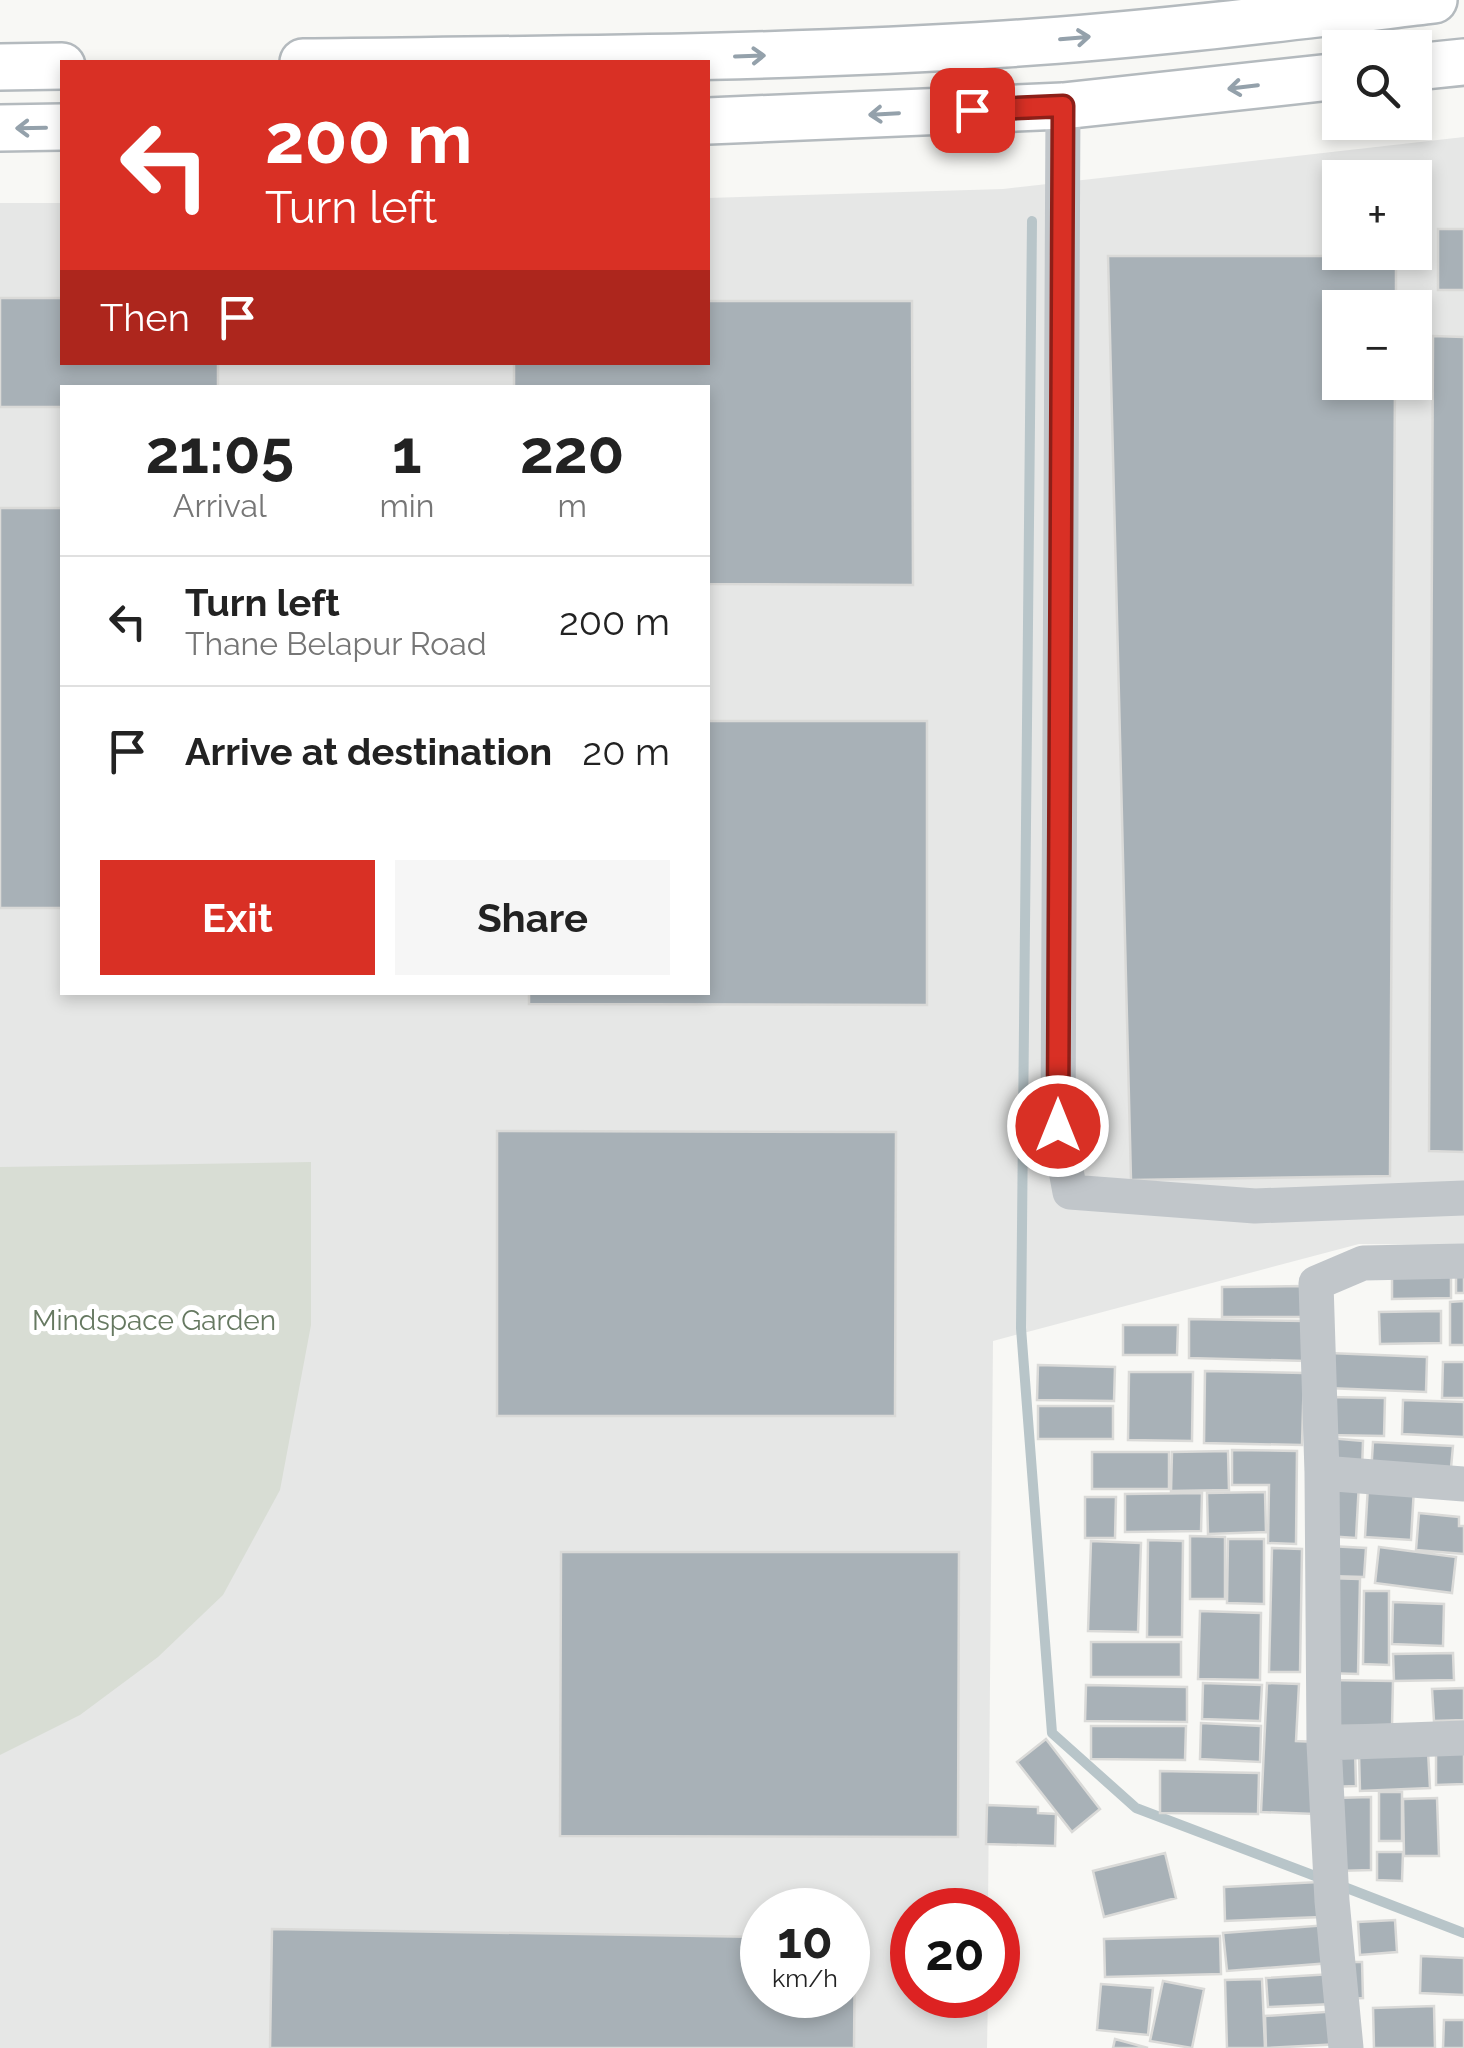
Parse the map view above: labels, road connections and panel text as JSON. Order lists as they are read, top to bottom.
{
  "parks": ["Mindspace Garden"],
  "page": {
    "map_buttons": ["+", "−"],
    "turn": ["200 m", "Turn left"],
    "then": "Then",
    "eta": [
      "21:05",
      "Arrival",
      "1",
      "min",
      "220",
      "m"
    ],
    "list": [
      {
        "name": "Turn left",
        "note": "Thane Belapur Road",
        "value": "200 m"
      },
      {
        "name": "Arrive at destination",
        "value": "20 m"
      }
    ],
    "buttons": ["Exit", "Share"],
    "speed": "10 km/h",
    "limit": "20"
  }
}
